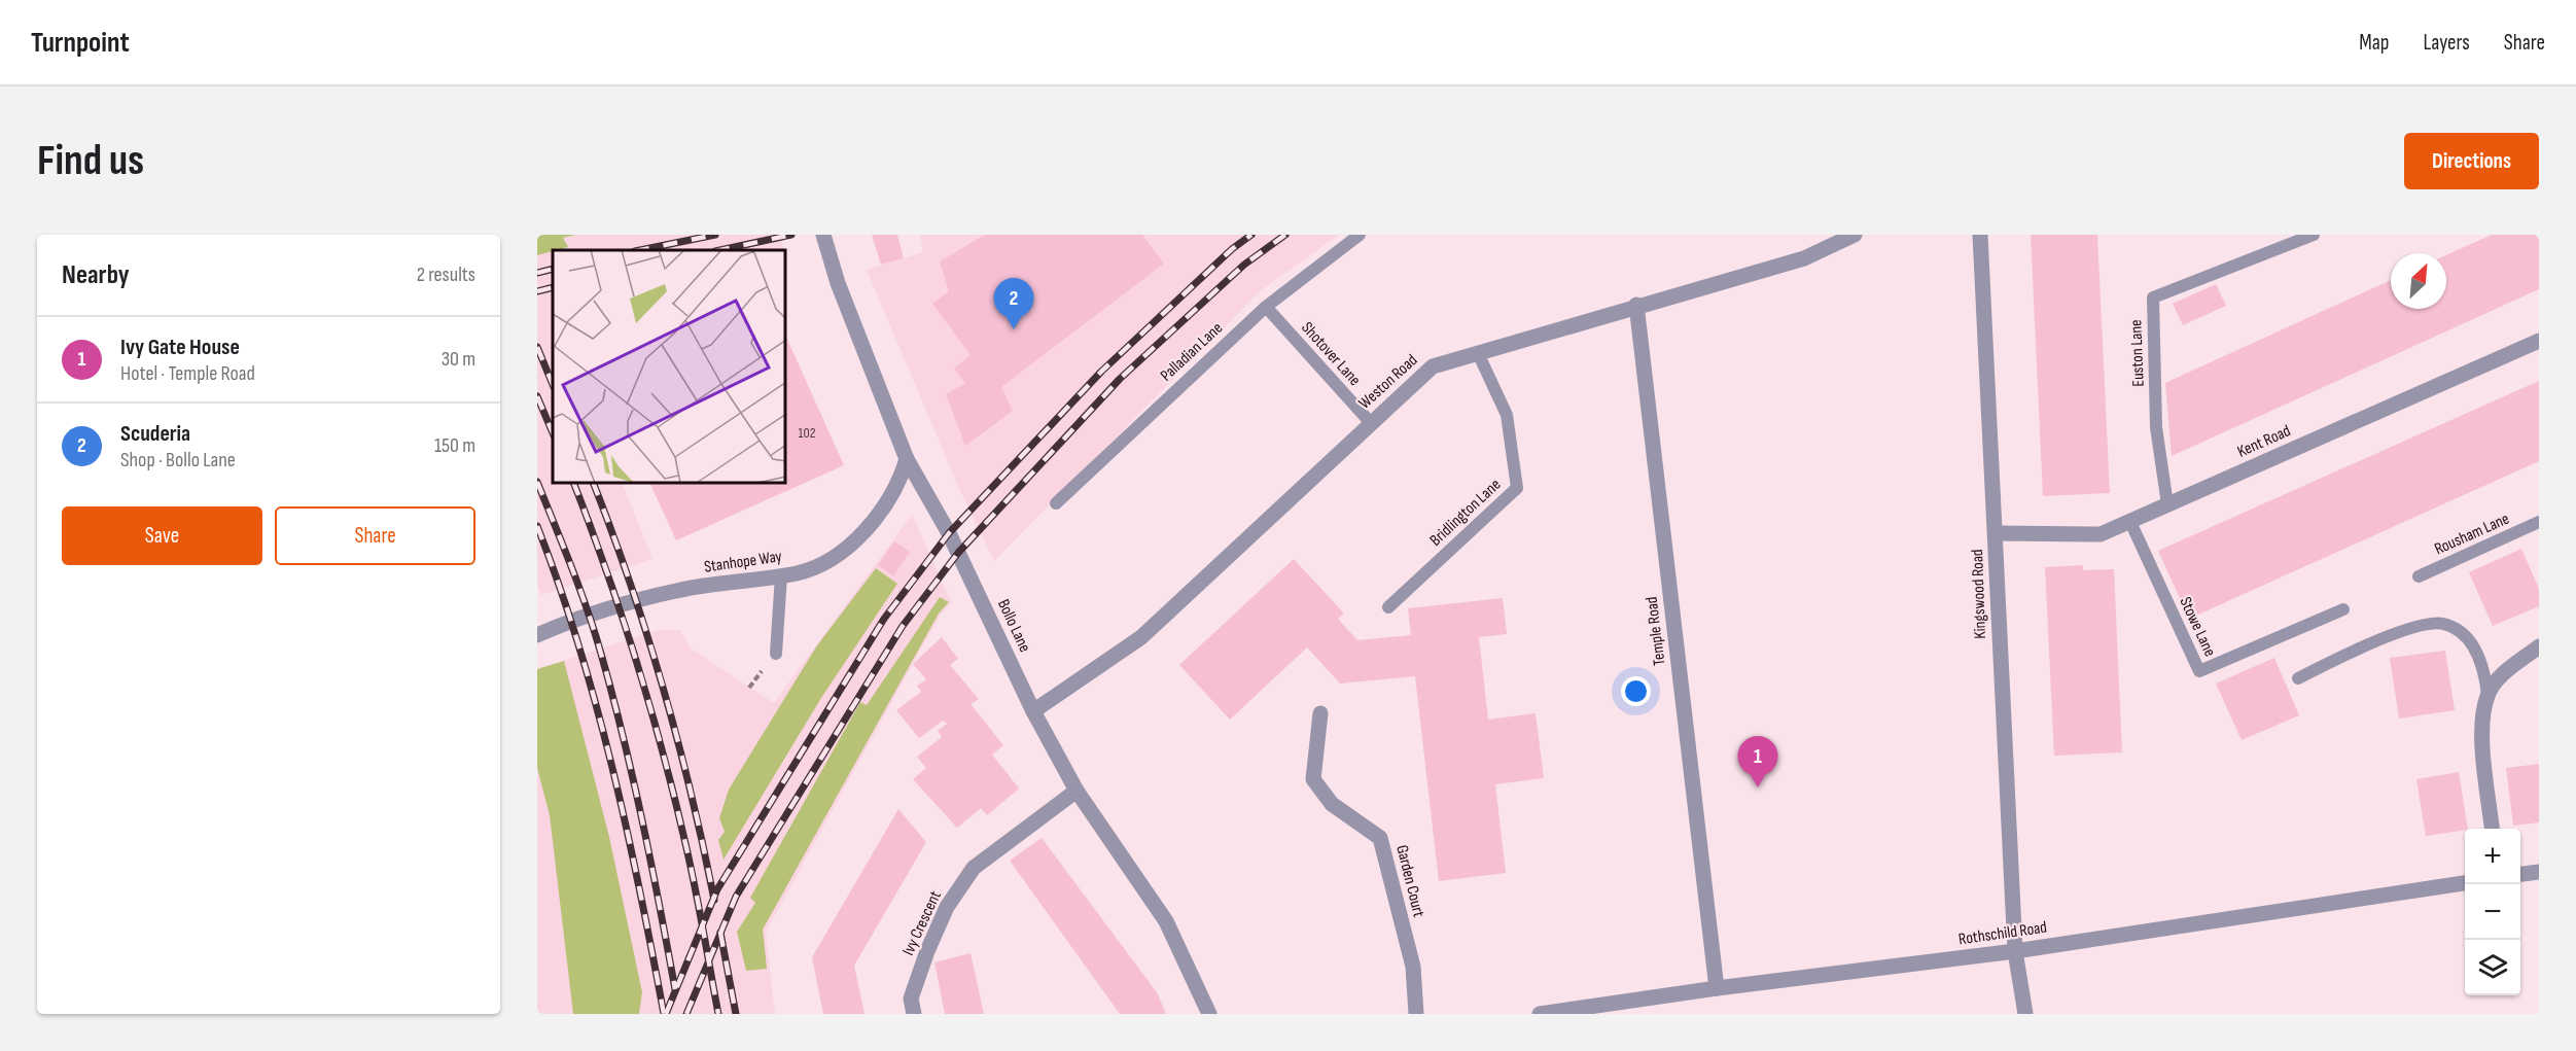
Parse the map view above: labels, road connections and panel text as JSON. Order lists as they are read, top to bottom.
{
  "streets": {
    "street": [
      "Weston Road",
      "Kent Road",
      "Stanhope Way",
      "Kingswood Road",
      "Bollo Lane",
      "Temple Road",
      "Garden Court",
      "Ivy Crescent",
      "Rothschild Road"
    ],
    "lane": [
      "Palladian Lane",
      "Euston Lane",
      "Shotover Lane",
      "Bridlington Lane",
      "Rousham Lane",
      "Stowe Lane"
    ]
  },
  "crossings": [
    ["Palladian Lane", "Shotover Lane"],
    ["Euston Lane", "Kent Road"],
    ["Shotover Lane", "Weston Road"],
    ["Weston Road", "Bridlington Lane"],
    ["Weston Road", "Bollo Lane"],
    ["Weston Road", "Temple Road"],
    ["Kent Road", "Kingswood Road"],
    ["Kent Road", "Stowe Lane"],
    ["Stanhope Way", "Bollo Lane"],
    ["Kingswood Road", "Rothschild Road"],
    ["Bollo Lane", "Ivy Crescent"],
    ["Temple Road", "Rothschild Road"]
  ],
  "house_numbers": ["102"],
  "north": "top right",
  "page": {
    "header": "Turnpoint",
    "nav": ["Map", "Layers", "Share"],
    "buttons": [
      "Directions",
      ["Save", "Share"]
    ],
    "title": "Find us",
    "heading": ["Nearby", "2 results"],
    "pins": ["2", "1"],
    "list": [
      {
        "mark": "1",
        "name": "Ivy Gate House",
        "note": "Hotel · Temple Road",
        "value": "30 m"
      },
      {
        "mark": "2",
        "name": "Scuderia",
        "note": "Shop · Bollo Lane",
        "value": "150 m"
      }
    ],
    "map_buttons": ["+", "−"]
  }
}
